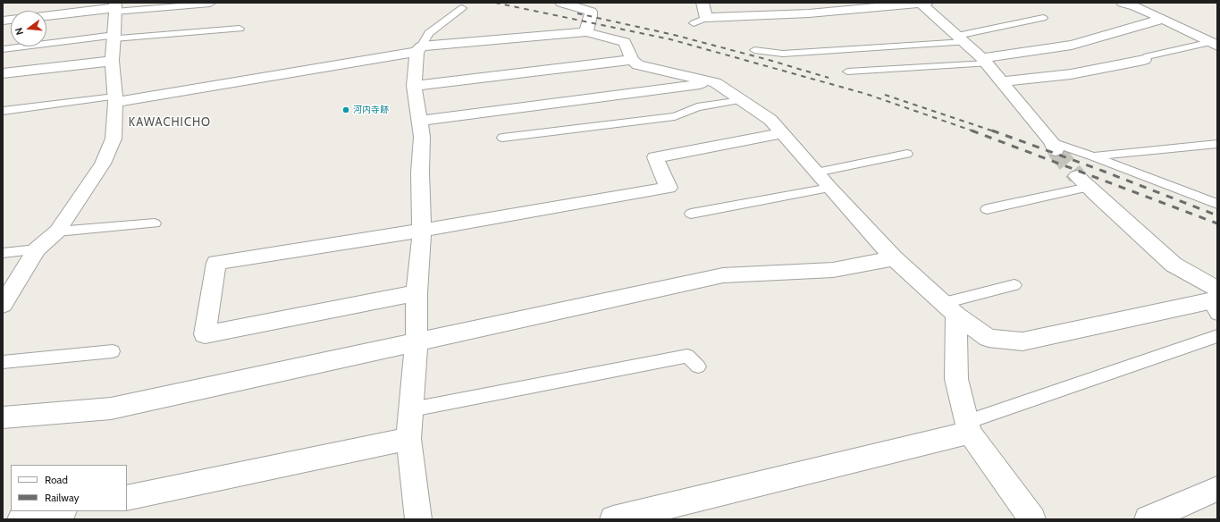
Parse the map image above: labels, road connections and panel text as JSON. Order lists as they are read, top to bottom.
{
  "districts": ["KAWACHICHO"],
  "places": ["河内寺跡"],
  "legend": ["Road", "Railway"],
  "north": "left"
}
